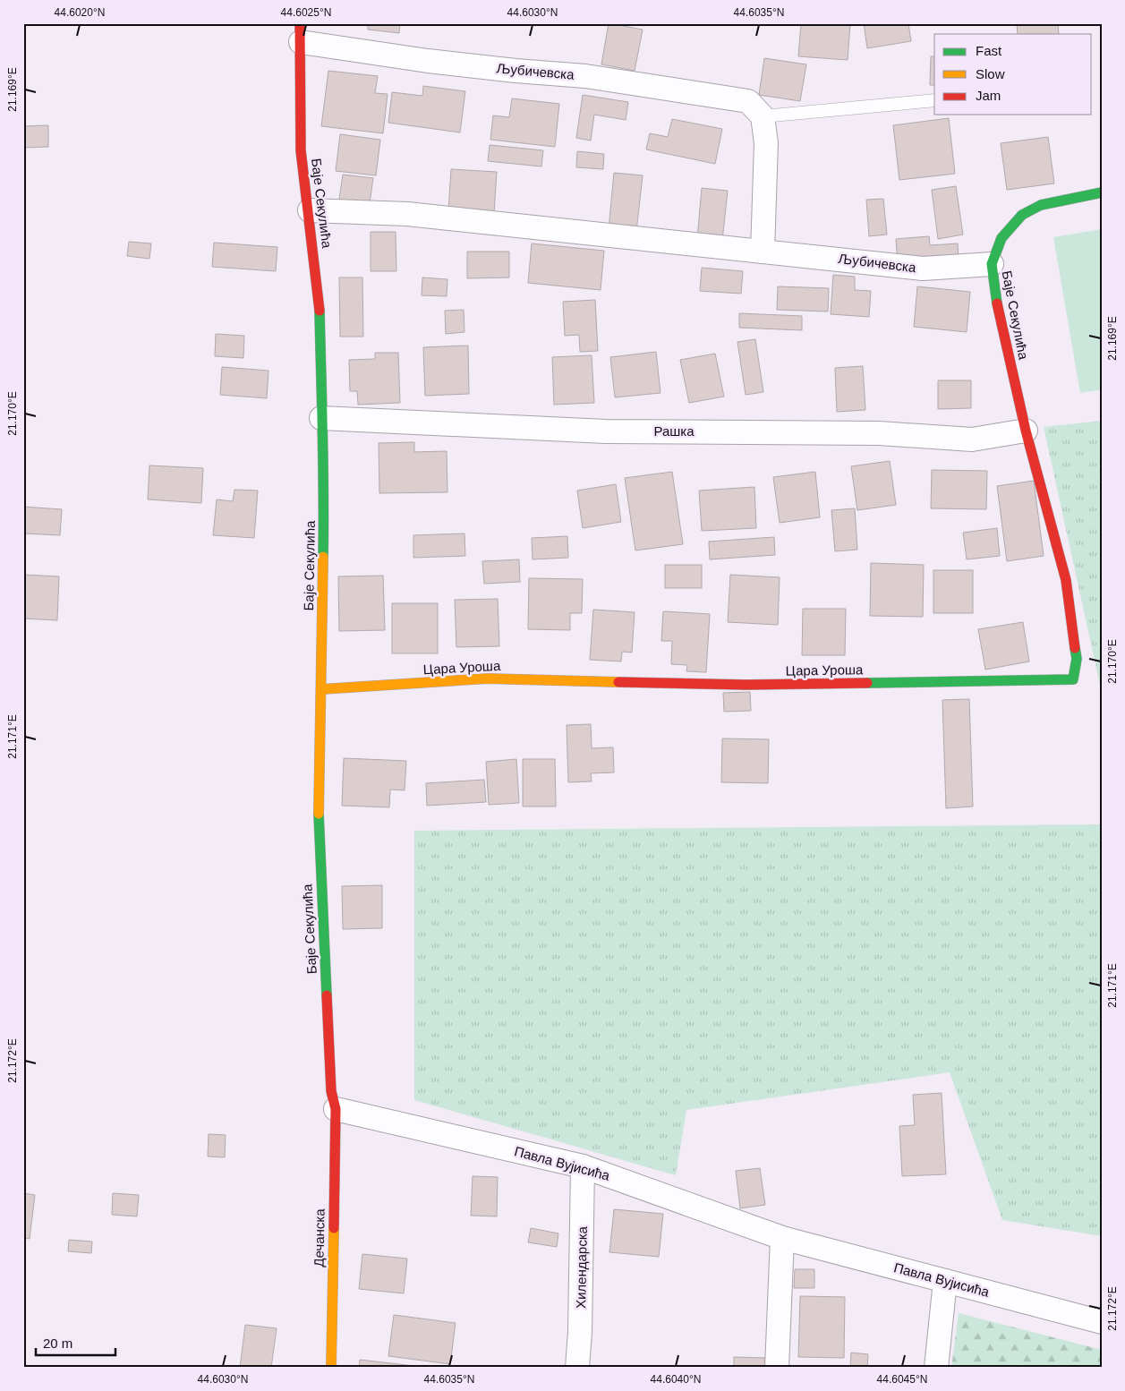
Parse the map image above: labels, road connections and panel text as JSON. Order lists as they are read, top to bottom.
{
  "streets": {
    "street": [
      "Љубичевска",
      "Баје Секулића",
      "Рашка",
      "Цара Уроша",
      "Павла Вујисића",
      "Дечанска",
      "Хилендарска"
    ]
  },
  "crossings": [
    ["Љубичевска", "Баје Секулића"],
    ["Баје Секулића", "Рашка"],
    ["Баје Секулића", "Цара Уроша"],
    ["Баје Секулића", "Павла Вујисића"],
    ["Баје Секулића", "Дечанска"],
    ["Рашка", "Цара Уроша"],
    ["Павла Вујисића", "Дечанска"],
    ["Павла Вујисића", "Хилендарска"]
  ],
  "legend": ["Fast", "Slow", "Jam"],
  "scale_bar": "20 m",
  "coordinates": [
    "44.6020°N",
    "44.6025°N",
    "44.6030°N",
    "44.6035°N",
    "21.169°E",
    "21.170°E",
    "21.171°E",
    "21.172°E",
    "44.6040°N",
    "44.6045°N"
  ]
}
